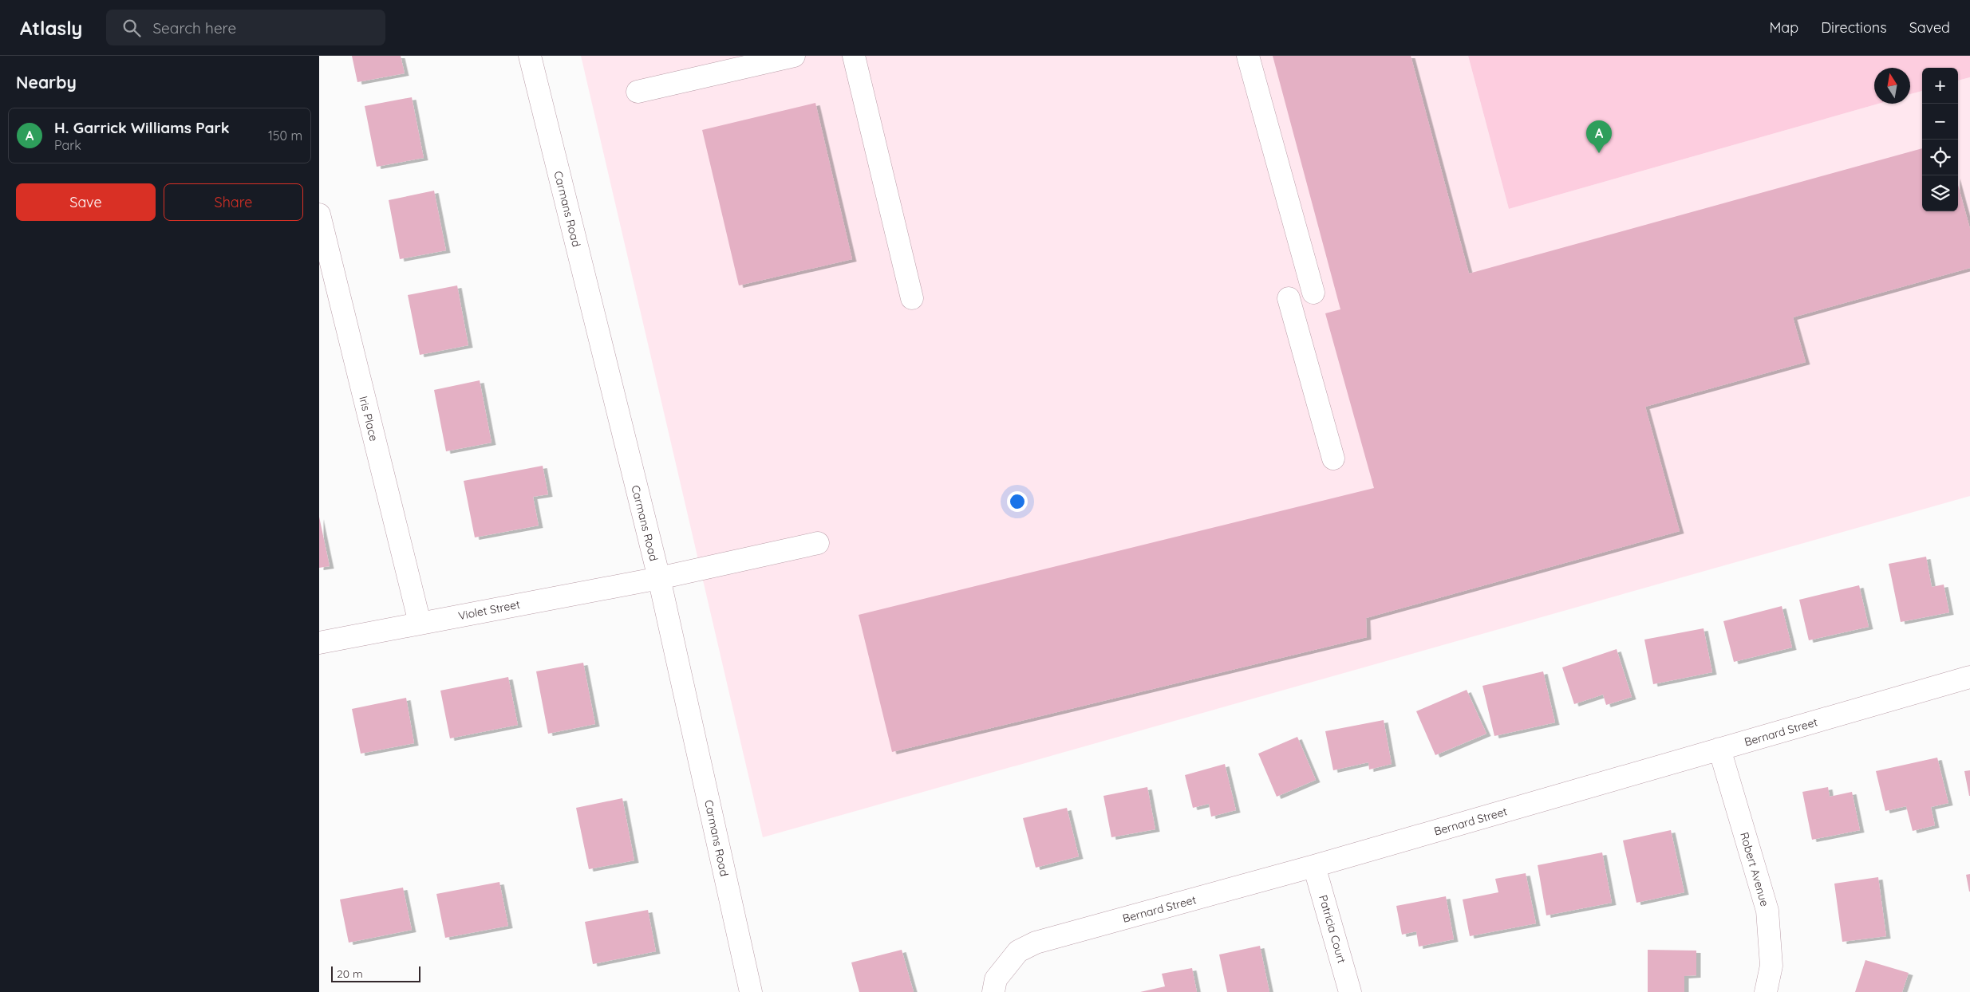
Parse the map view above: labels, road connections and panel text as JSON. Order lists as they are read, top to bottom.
{
  "streets": {
    "street": [
      "Carmans Road",
      "Iris Place",
      "Violet Street",
      "Bernard Street",
      "Robert Avenue",
      "Patricia Court"
    ]
  },
  "crossings": [
    ["Carmans Road", "Violet Street"],
    ["Iris Place", "Violet Street"],
    ["Bernard Street", "Robert Avenue"],
    ["Bernard Street", "Patricia Court"]
  ],
  "scale_bar": "20 m",
  "north": "top",
  "page": {
    "header": "Atlasly",
    "search": "Search here",
    "nav": ["Map", "Directions", "Saved"],
    "heading": "Nearby",
    "map_buttons": ["+", "−"],
    "list": [
      {
        "mark": "A",
        "name": "H. Garrick Williams Park",
        "note": "Park",
        "value": "150 m"
      }
    ],
    "pins": "A",
    "buttons": ["Save", "Share"],
    "scale": "20 m"
  }
}
